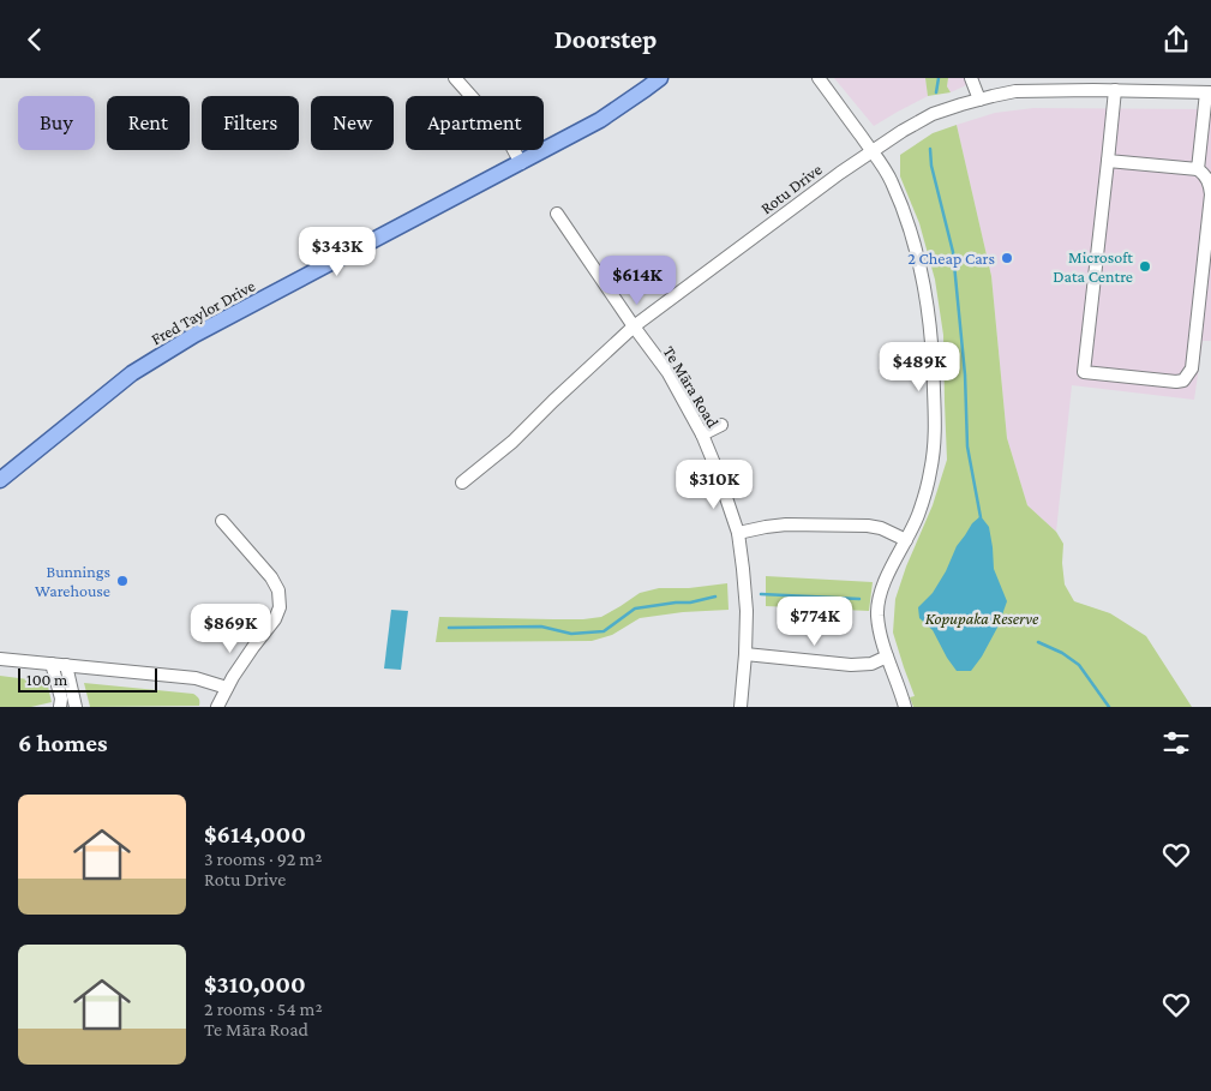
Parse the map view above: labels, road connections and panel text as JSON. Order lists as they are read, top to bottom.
{
  "streets": {
    "main road": ["Fred Taylor Drive"],
    "street": ["Rotu Drive", "Te Māra Road"]
  },
  "crossings": [
    ["Rotu Drive", "Te Māra Road"]
  ],
  "parks": ["Kopupaka Reserve"],
  "places": ["2 Cheap Cars", "Microsoft Data Centre", "Bunnings Warehouse"],
  "scale_bar": "100 m",
  "page": {
    "header": "Doorstep",
    "chip": [
      "Buy",
      "Rent",
      "Filters",
      "New",
      "Apartment"
    ],
    "price": [
      "$343K",
      "$614K",
      "$489K",
      "$310K",
      "$774K",
      "$869K"
    ],
    "scale": "100 m",
    "heading": "6 homes",
    "list": [
      {
        "name": "$614,000",
        "note": "3 rooms · 92 m² · Rotu Drive"
      },
      {
        "name": "$310,000",
        "note": "2 rooms · 54 m² · Te Māra Road"
      }
    ]
  }
}
